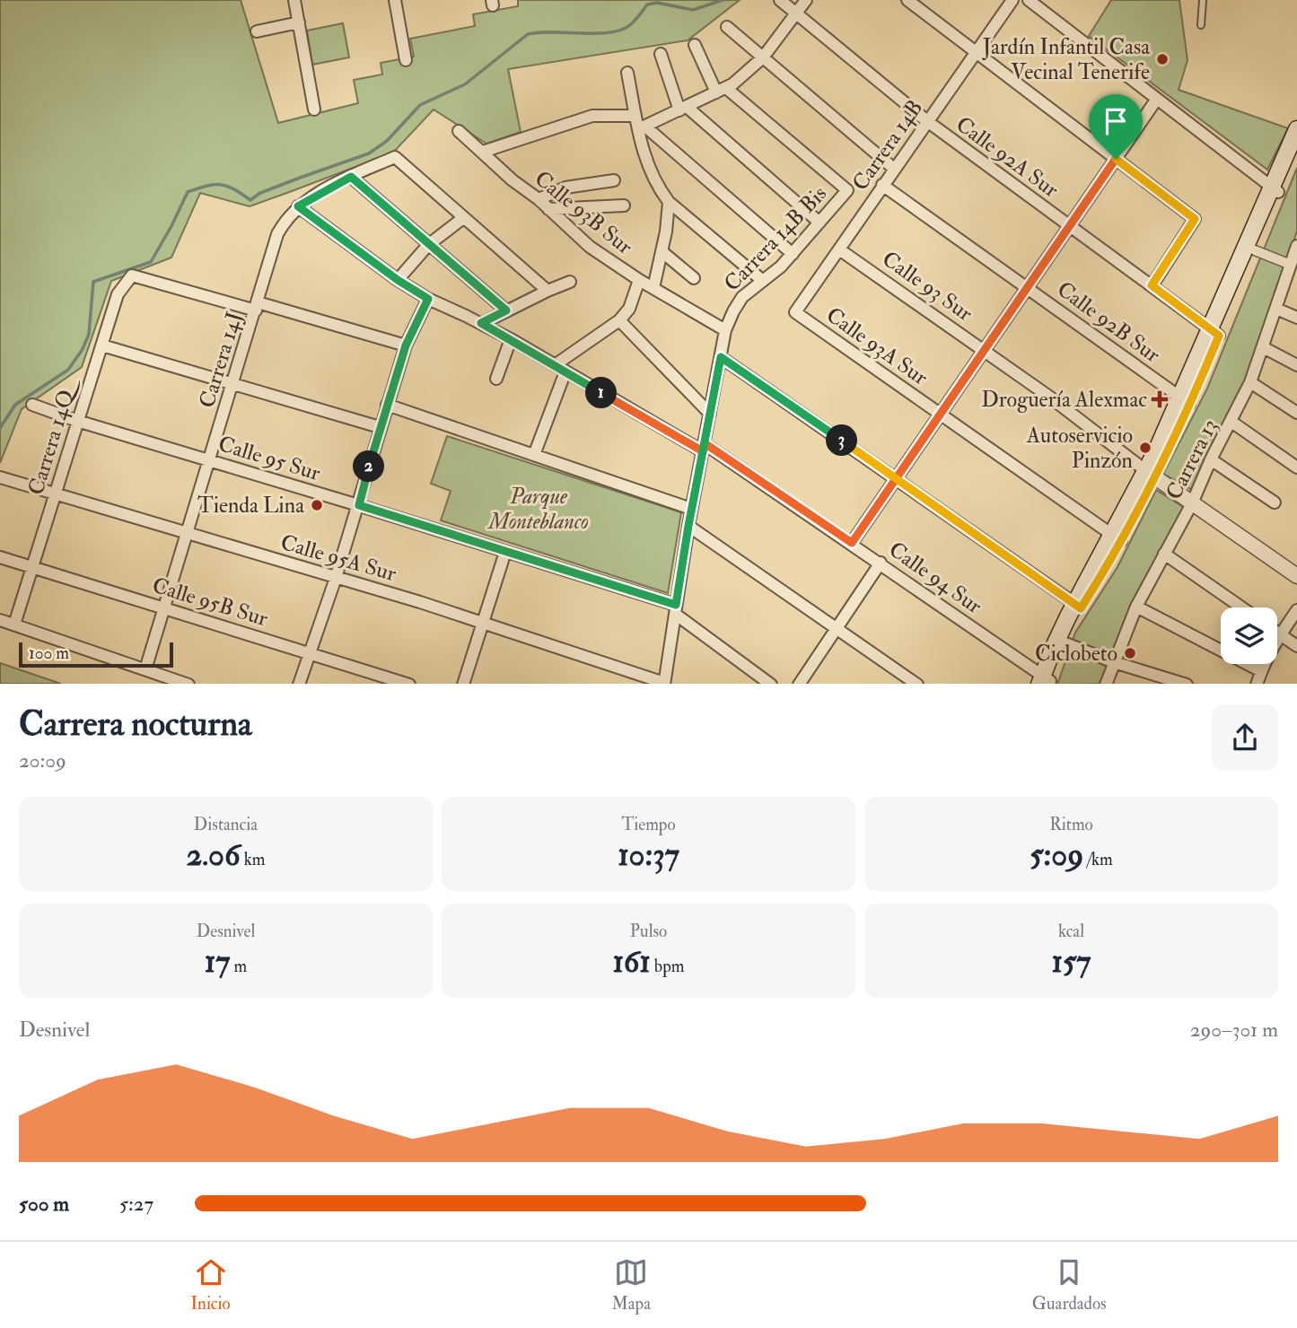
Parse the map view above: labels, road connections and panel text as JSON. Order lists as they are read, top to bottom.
{
  "streets": {
    "street": [
      "Carrera 14B",
      "Calle 92A Sur",
      "Calle 93B Sur",
      "Carrera 14B Bis",
      "Calle 93 Sur",
      "Calle 92B Sur",
      "Calle 93A Sur",
      "Carrera 14J",
      "Carrera 14Q",
      "Calle 95 Sur",
      "Carrera 13",
      "Calle 95A Sur",
      "Calle 94 Sur",
      "Calle 95B Sur"
    ]
  },
  "crossings": [
    ["Carrera 14B", "Calle 92A Sur"],
    ["Carrera 14B", "Calle 93 Sur"],
    ["Carrera 14B", "Calle 92B Sur"],
    ["Carrera 14B", "Calle 93A Sur"],
    ["Calle 93B Sur", "Carrera 14B Bis"],
    ["Carrera 14B Bis", "Calle 95 Sur"],
    ["Carrera 14B Bis", "Calle 95A Sur"],
    ["Carrera 14B Bis", "Calle 94 Sur"],
    ["Calle 93 Sur", "Carrera 13"],
    ["Carrera 14J", "Carrera 14Q"],
    ["Carrera 14J", "Calle 95 Sur"],
    ["Carrera 14J", "Calle 95A Sur"],
    ["Carrera 14J", "Calle 94 Sur"],
    ["Carrera 14J", "Calle 95B Sur"],
    ["Carrera 14Q", "Calle 95 Sur"],
    ["Carrera 14Q", "Calle 95A Sur"],
    ["Carrera 14Q", "Calle 95B Sur"]
  ],
  "parks": ["Parque Monteblanco"],
  "places": {
    "other": [
      "Jardín Infantil Casa Vecinal Tenerife",
      "Autoservicio Pinzón",
      "Tienda Lina",
      "Ciclobeto"
    ],
    "health": ["Droguería Alexmac"]
  },
  "scale_bar": "100 m",
  "page": {
    "pins": ["1", "3", "2"],
    "scale": "100 m",
    "heading": ["Carrera nocturna", "20:09"],
    "stats": [
      ["Distancia", "2.06 km"],
      ["Tiempo", "10:37"],
      ["Ritmo", "5:09 /km"],
      ["Desnivel", "17 m"],
      ["Pulso", "161 bpm"],
      ["kcal", "157"]
    ],
    "chart": ["Desnivel", "290–301 m"],
    "list": [
      {
        "name": "500 m",
        "note": "5:27"
      }
    ],
    "tabs": ["Inicio", "Mapa", "Guardados"]
  }
}
